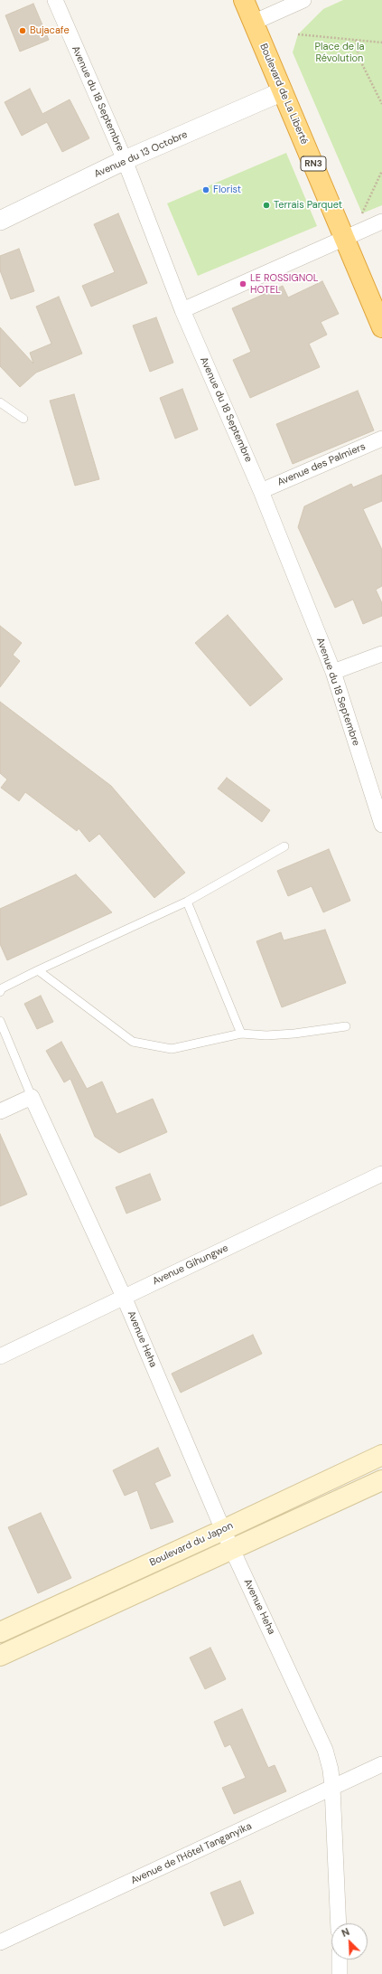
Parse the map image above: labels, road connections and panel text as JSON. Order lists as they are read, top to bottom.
{
  "streets": {
    "highway": ["Boulevard de La Liberté", "RN3"],
    "main road": ["Boulevard du Japon"],
    "street": [
      "Avenue du 18 Septembre",
      "Avenue du 13 Octobre",
      "Avenue des Palmiers",
      "Avenue Gihungwe",
      "Avenue Heha",
      "Avenue de l'Hôtel Tanganyika"
    ]
  },
  "crossings": [
    ["Boulevard de La Liberté", "Avenue du 13 Octobre"],
    ["Avenue du 18 Septembre", "Avenue du 13 Octobre"],
    ["Avenue du 18 Septembre", "Avenue des Palmiers"],
    ["Avenue Gihungwe", "Avenue Heha"],
    ["Avenue Heha", "Boulevard du Japon"],
    ["Avenue Heha", "Avenue de l'Hôtel Tanganyika"]
  ],
  "parks": ["Place de la Révolution"],
  "places": [
    "Bujacafe",
    "Florist",
    "Terrais Parquet",
    "LE ROSSIGNOL HOTEL"
  ],
  "north": "top left"
}
